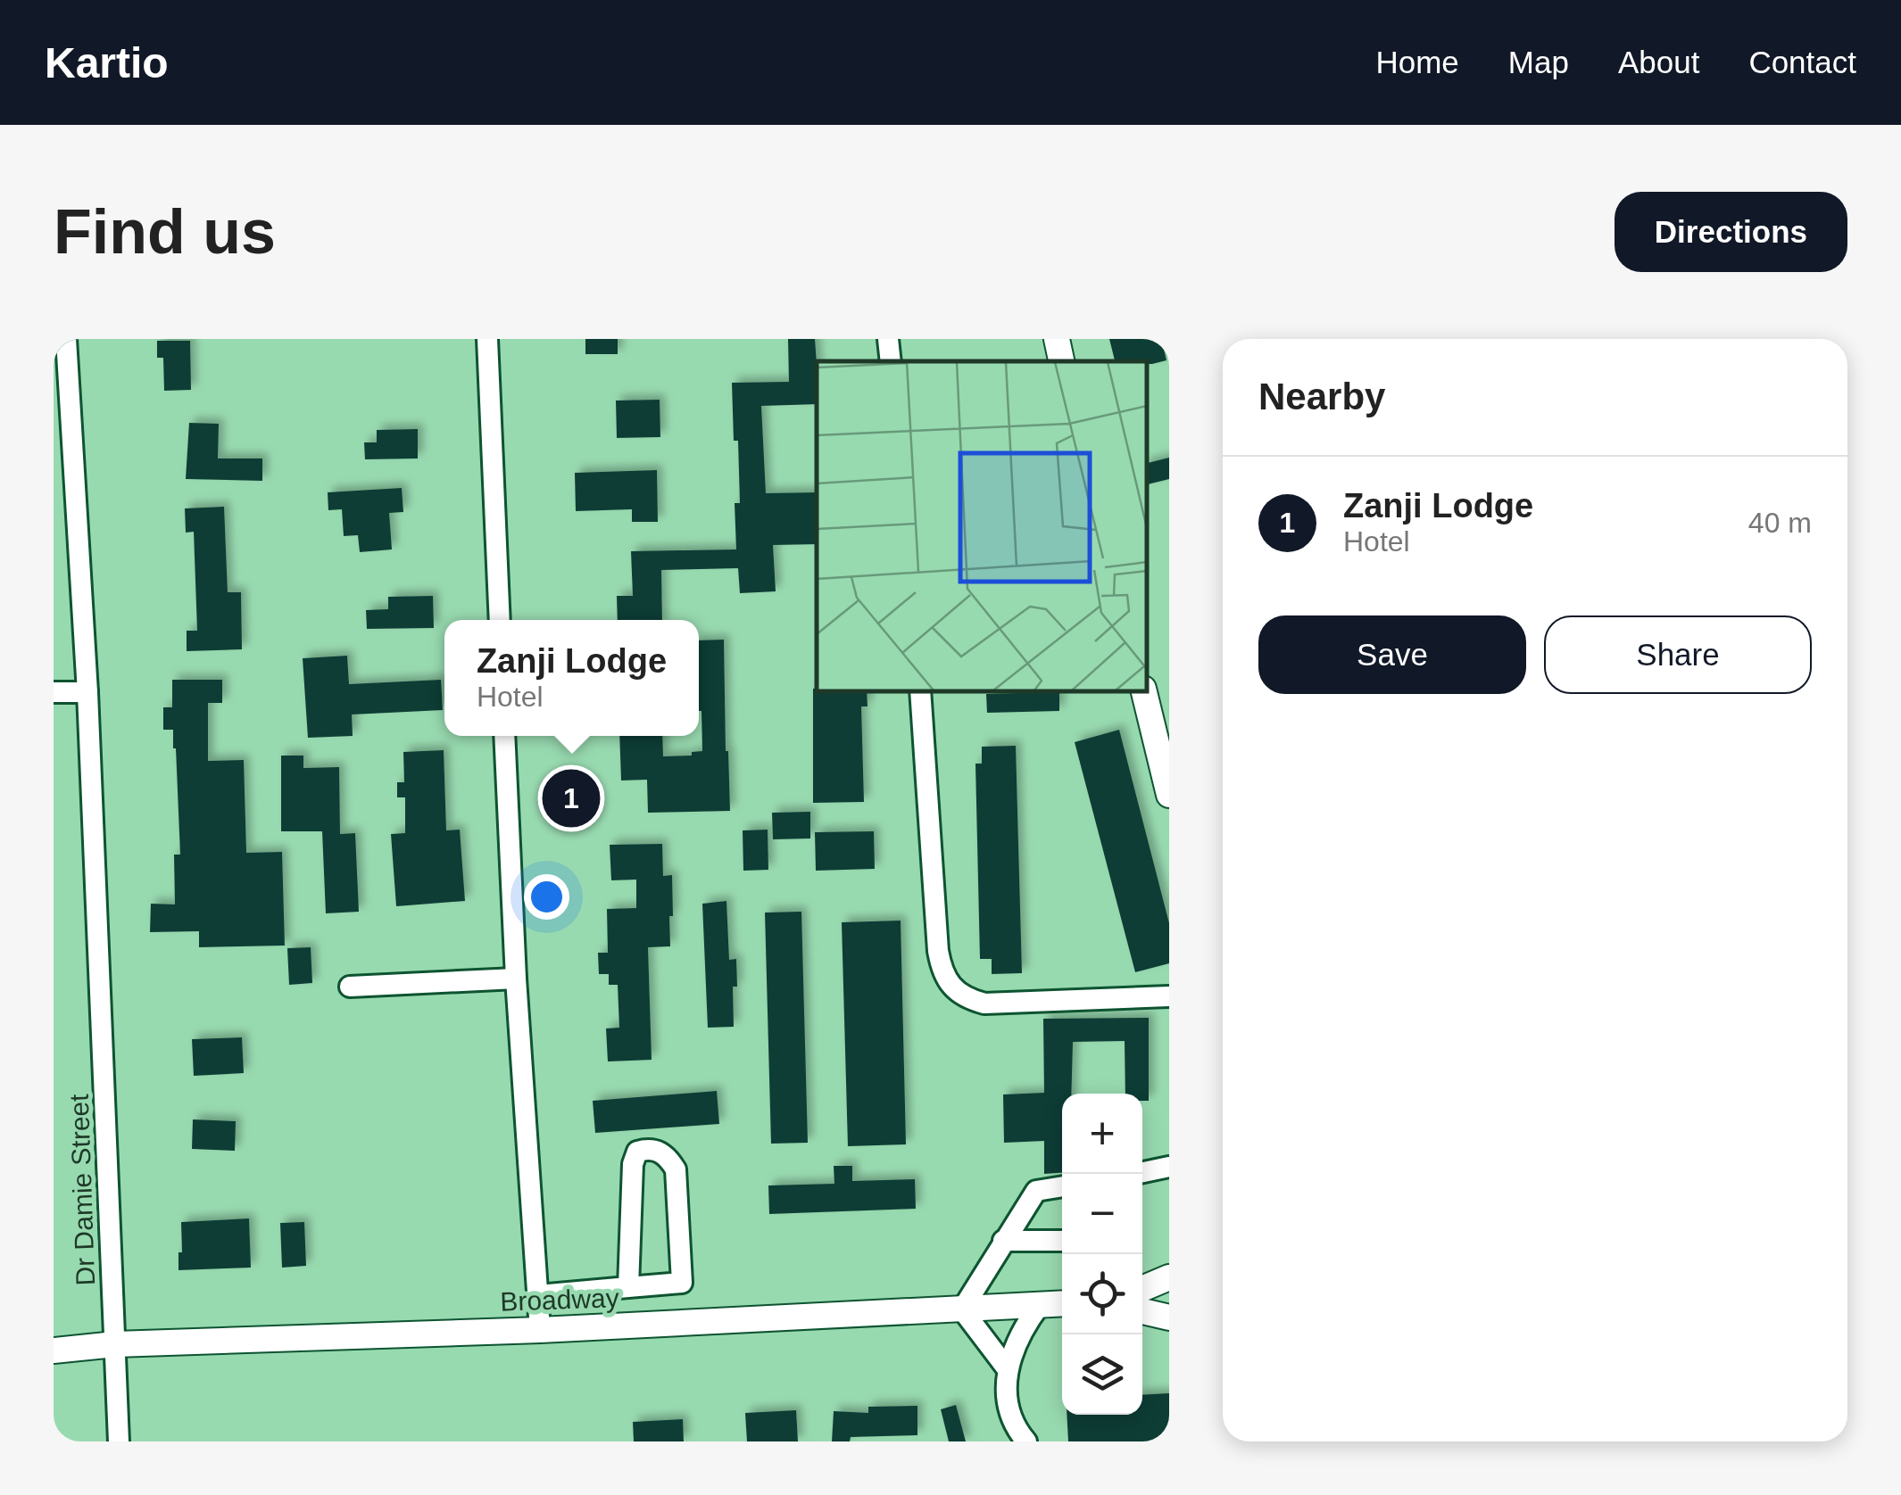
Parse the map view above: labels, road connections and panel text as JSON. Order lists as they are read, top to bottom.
{
  "streets": {
    "main road": ["Broadway"],
    "street": ["Dr Damie Street"]
  },
  "crossings": [
    ["Dr Damie Street", "Broadway"]
  ],
  "page": {
    "header": "Kartio",
    "nav": [
      "Home",
      "Map",
      "About",
      "Contact"
    ],
    "buttons": [
      "Directions",
      ["Save", "Share"]
    ],
    "title": "Find us",
    "heading": "Nearby",
    "list": [
      {
        "mark": "1",
        "name": "Zanji Lodge",
        "note": "Hotel",
        "value": "40 m"
      }
    ],
    "popup": ["Zanji Lodge", "Hotel"],
    "pins": "1",
    "map_buttons": ["+", "−"]
  }
}
